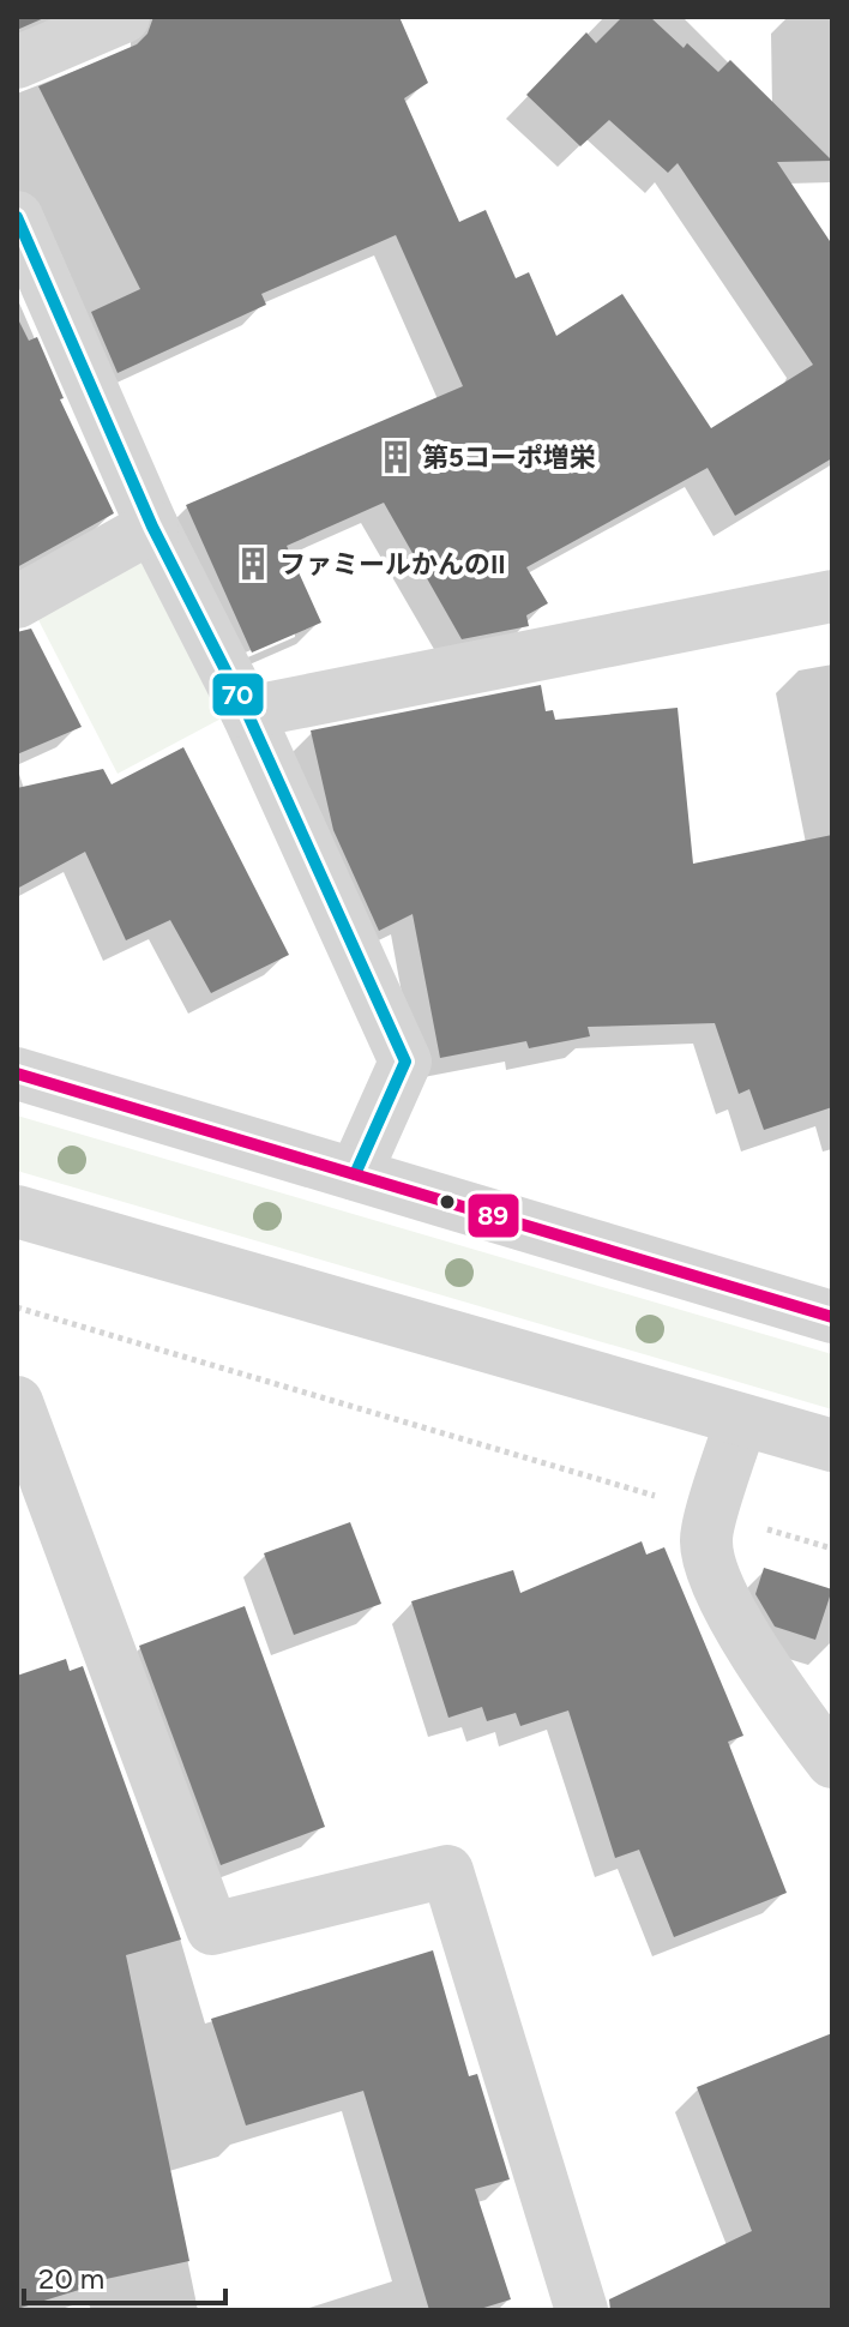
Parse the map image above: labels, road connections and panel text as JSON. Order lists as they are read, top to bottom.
{
  "places": {
    "building": ["第5コーポ増栄", "ファミールかんのII"]
  },
  "lines": ["transit line 70", "transit line 89"],
  "scale_bar": "20 m"
}
